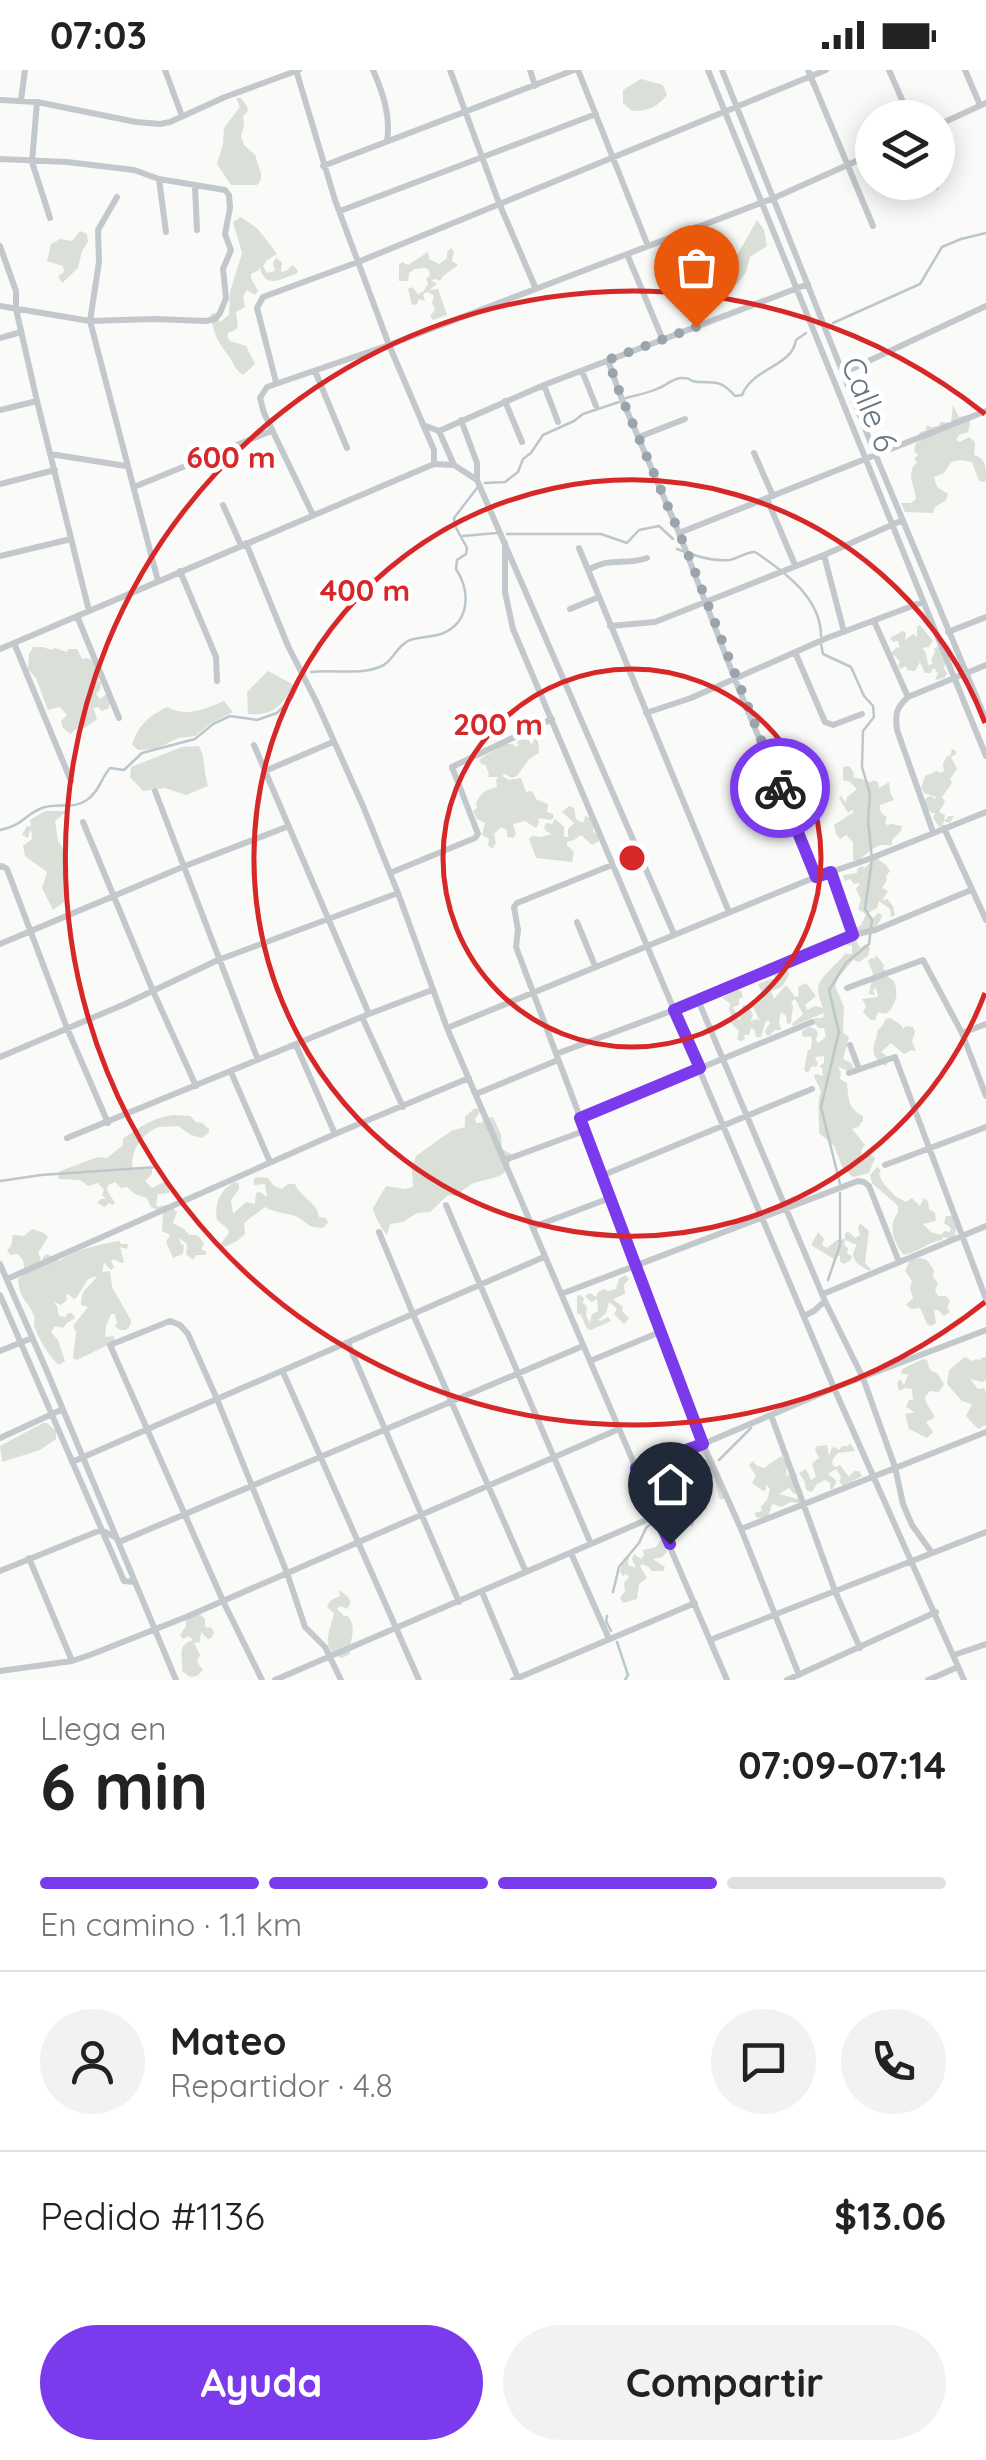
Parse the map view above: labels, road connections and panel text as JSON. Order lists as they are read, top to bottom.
{
  "streets": {
    "street": ["Calle 6"]
  },
  "page": {
    "status": "07:03",
    "heading": ["6 min", "Llega en", "07:09–07:14"],
    "panel": [
      "Mateo",
      "Repartidor · 4.8",
      "Pedido #1136",
      "$13.06"
    ],
    "bar": "En camino · 1.1 km",
    "buttons": ["Ayuda", "Compartir"]
  },
  "rings": ["600 m", "400 m", "200 m"]
}
